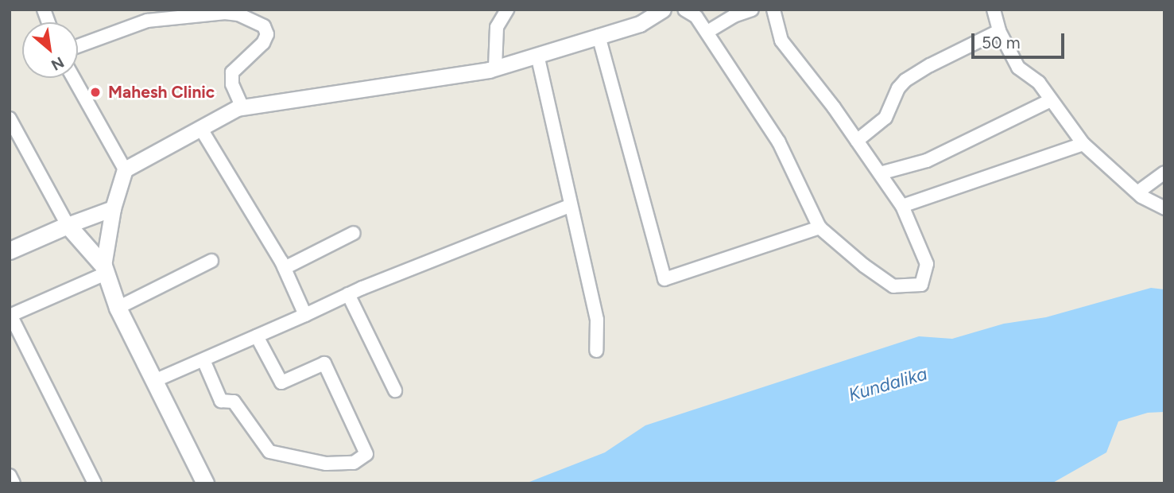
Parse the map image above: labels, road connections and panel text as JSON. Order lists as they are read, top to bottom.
{
  "water": ["Kundalika"],
  "places": ["Mahesh Clinic"],
  "scale_bar": "50 m",
  "north": "bottom right"
}
